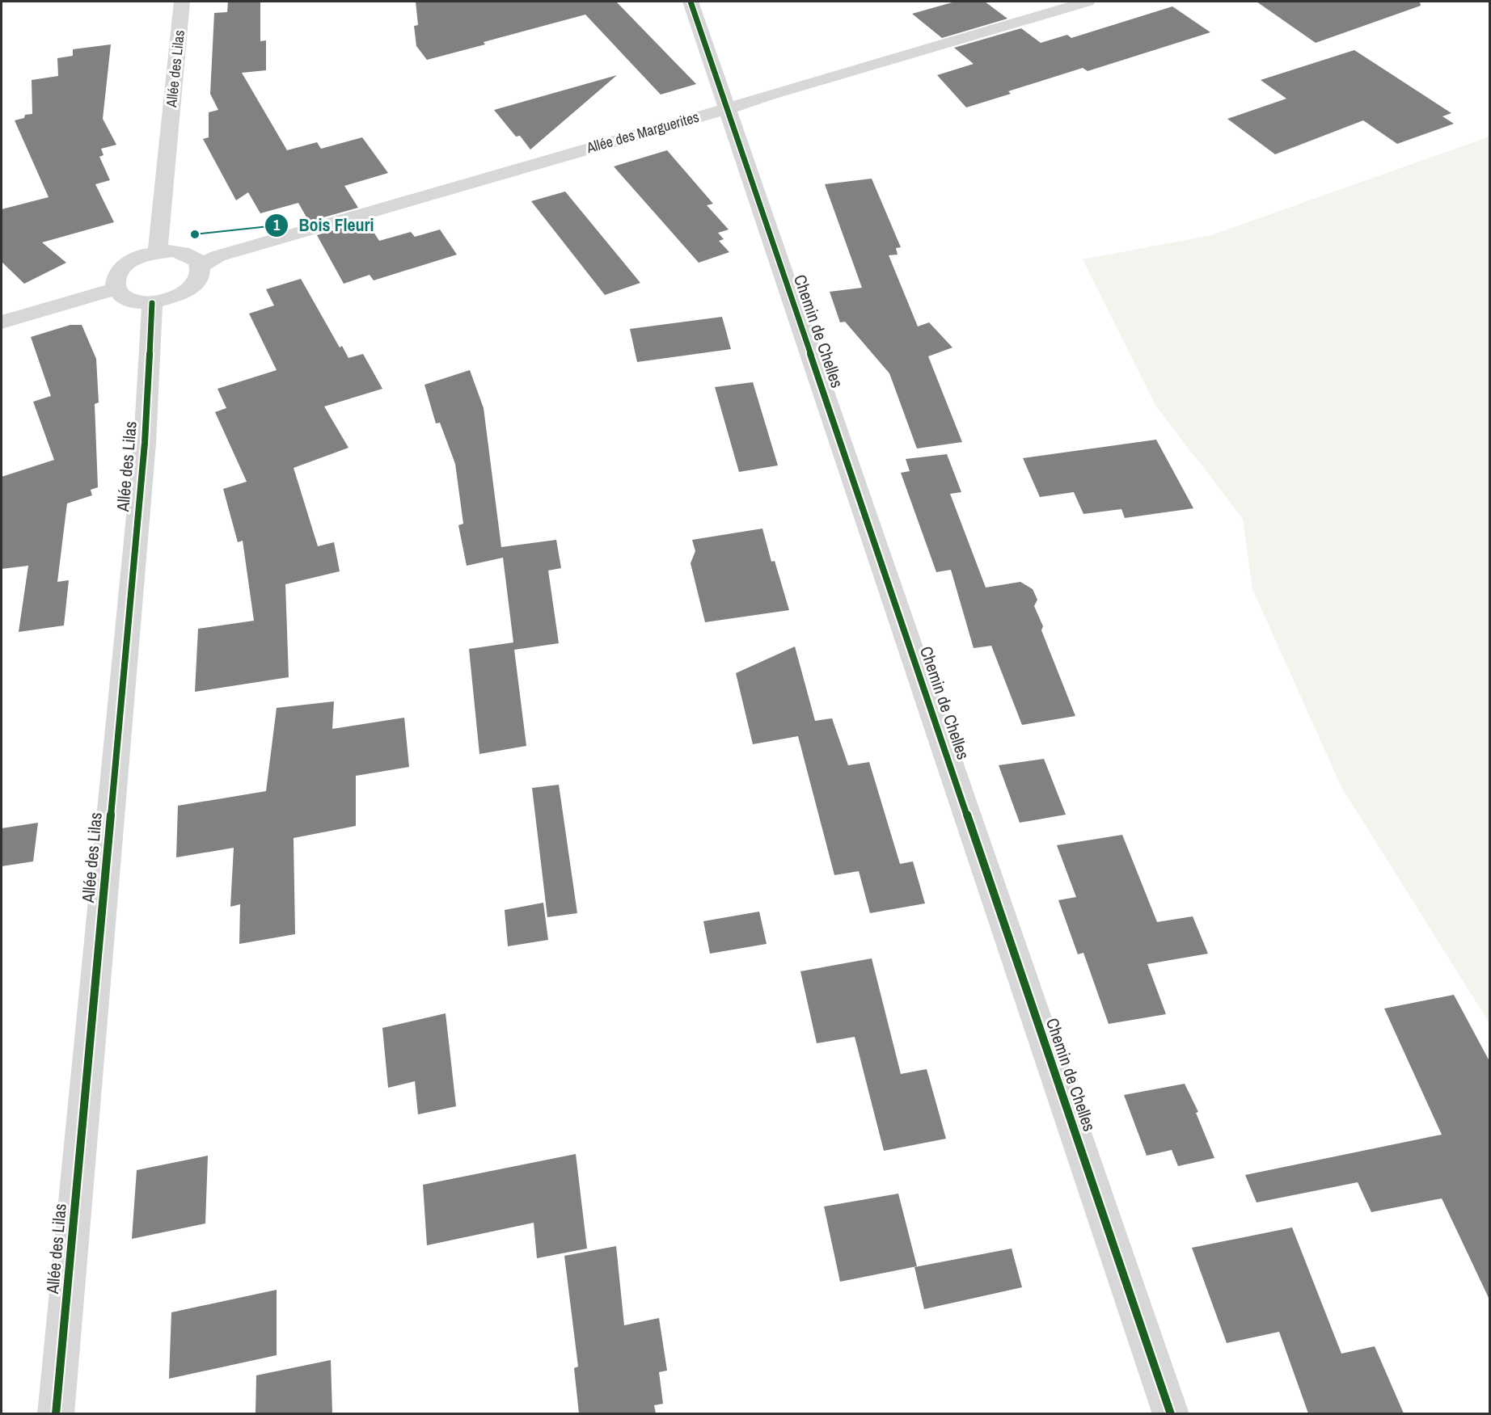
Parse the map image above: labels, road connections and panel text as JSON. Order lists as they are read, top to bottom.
{
  "streets": {
    "street": ["Allée des Lilas", "Allée des Marguerites", "Chemin de Chelles"]
  },
  "crossings": [
    ["Allée des Lilas", "Allée des Marguerites"],
    ["Allée des Marguerites", "Chemin de Chelles"]
  ],
  "places": ["Bois Fleuri"]
}
